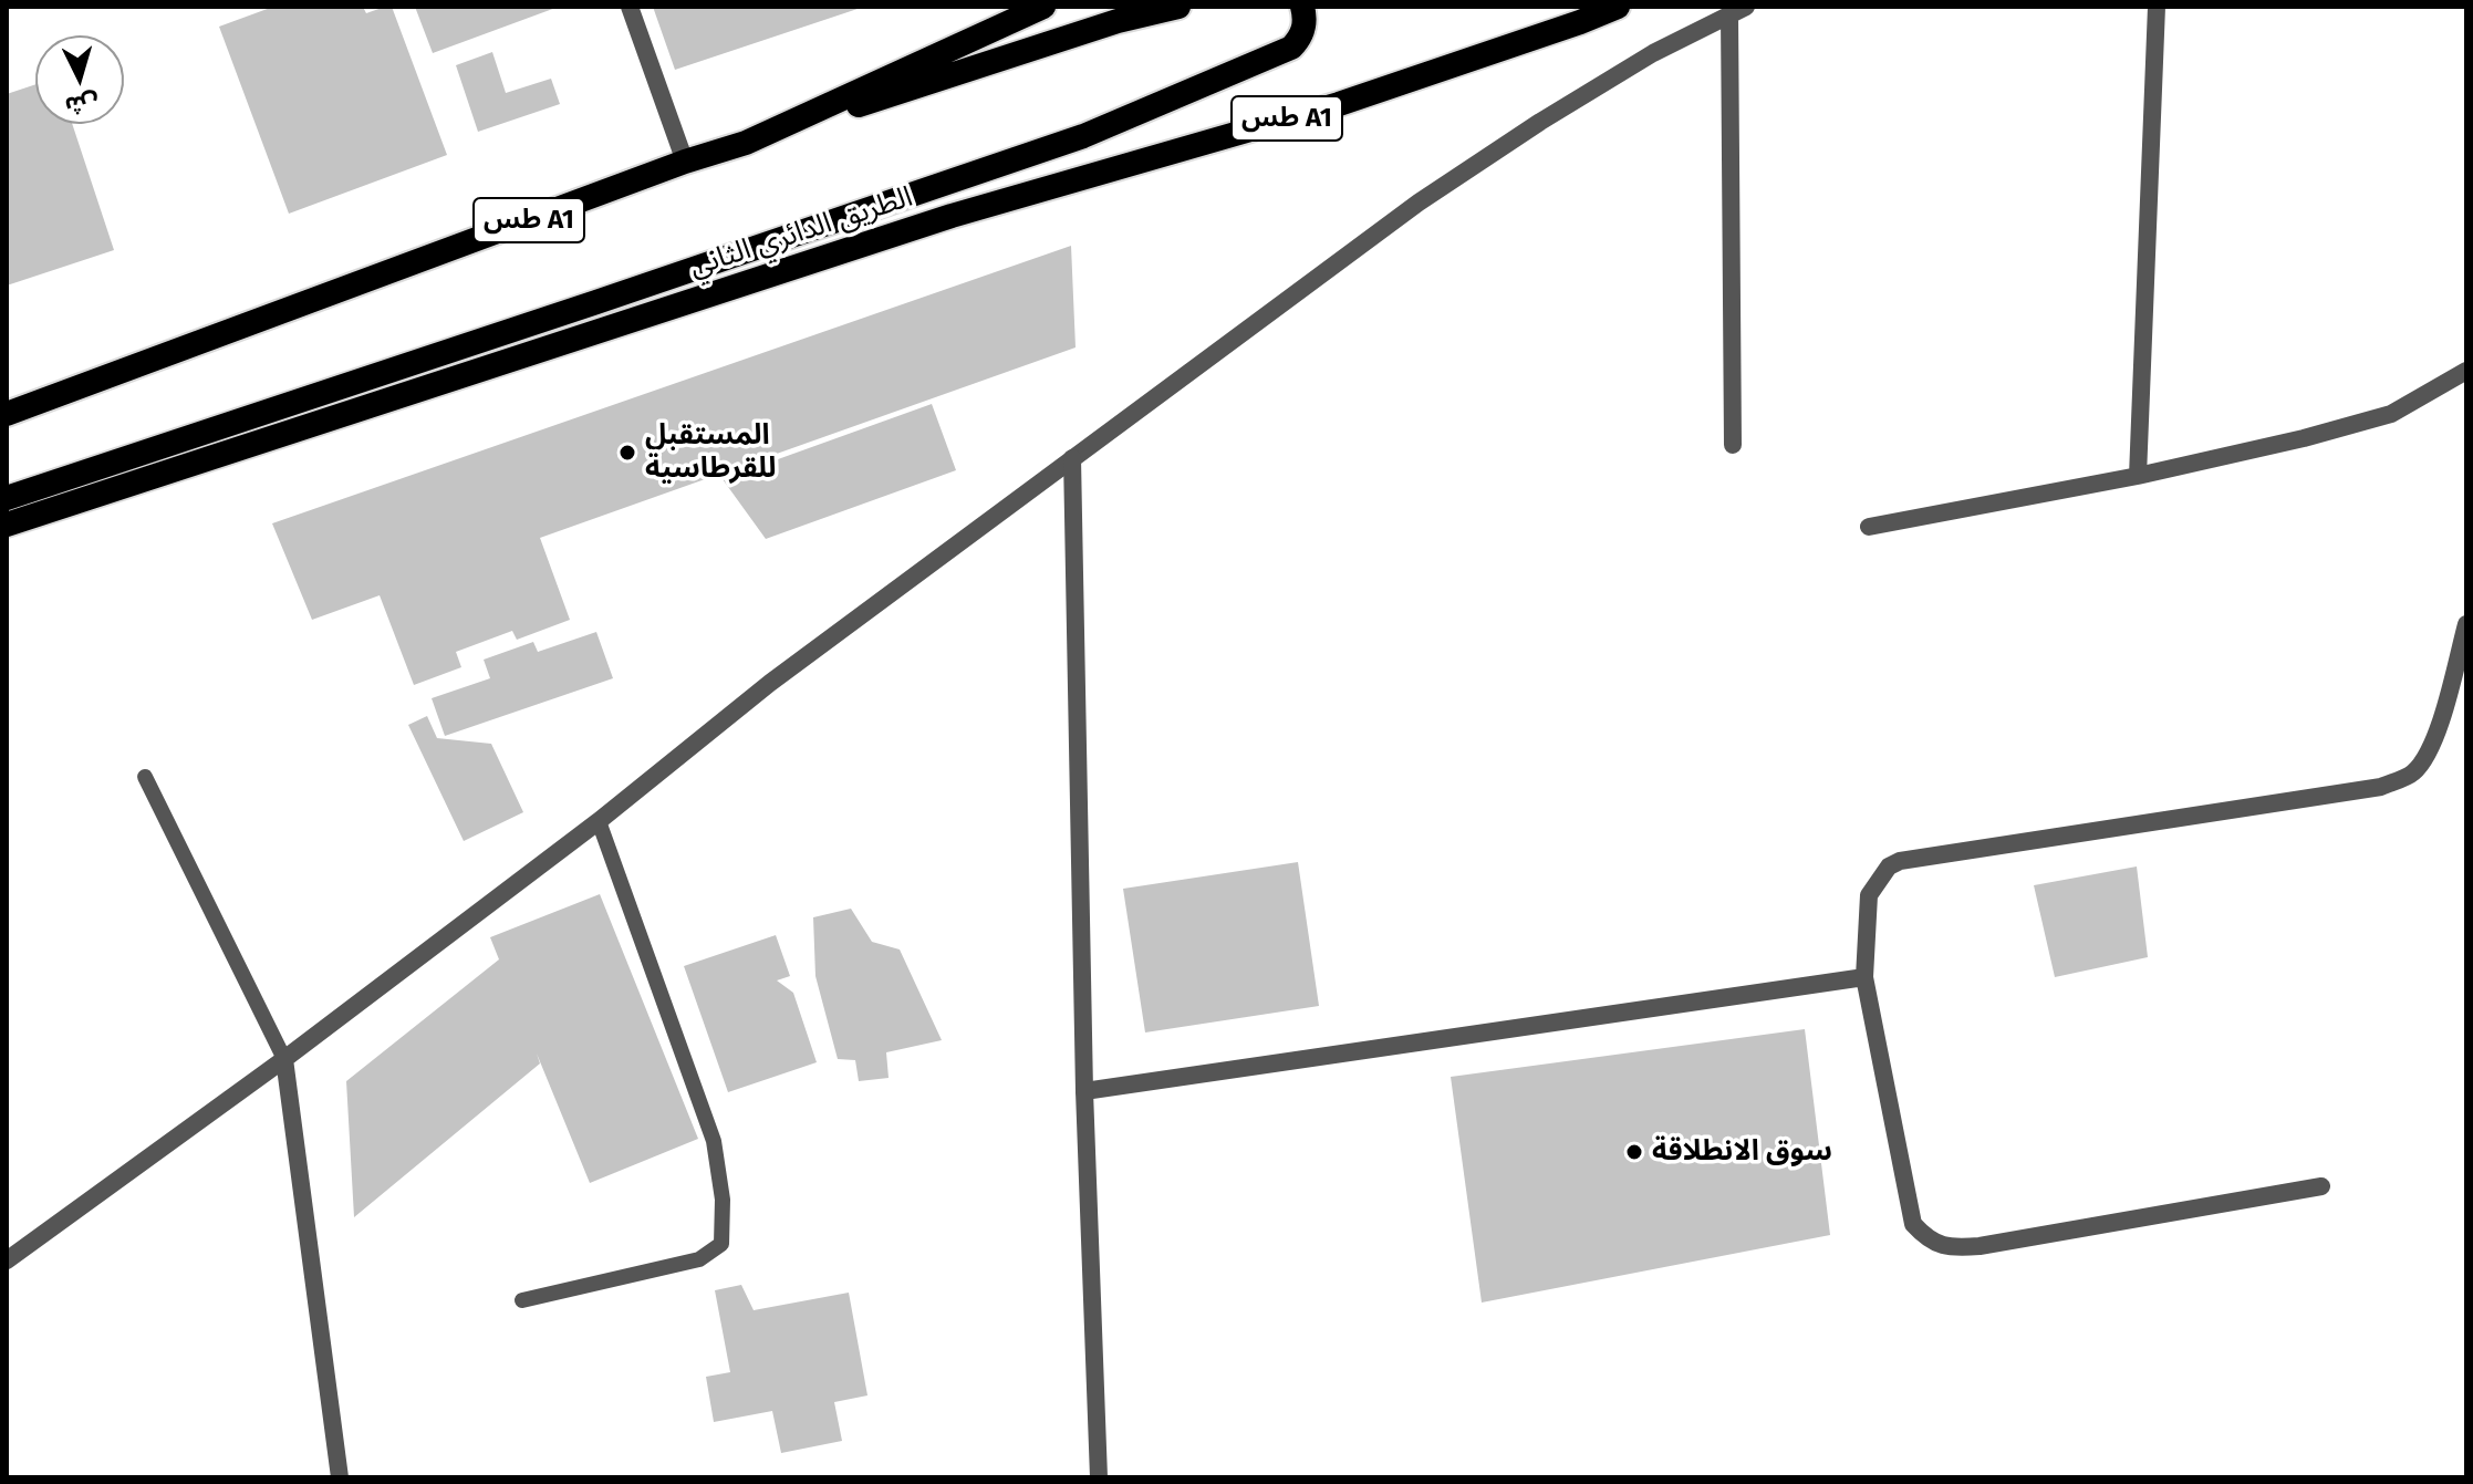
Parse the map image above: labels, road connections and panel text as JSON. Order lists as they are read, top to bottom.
{
  "streets": {
    "highway": ["طس A1", "الطريق الدائري الثاني"]
  },
  "places": ["المستقبل للقرطاسية", "سوق الانطلاقة"],
  "north": "bottom"
}
